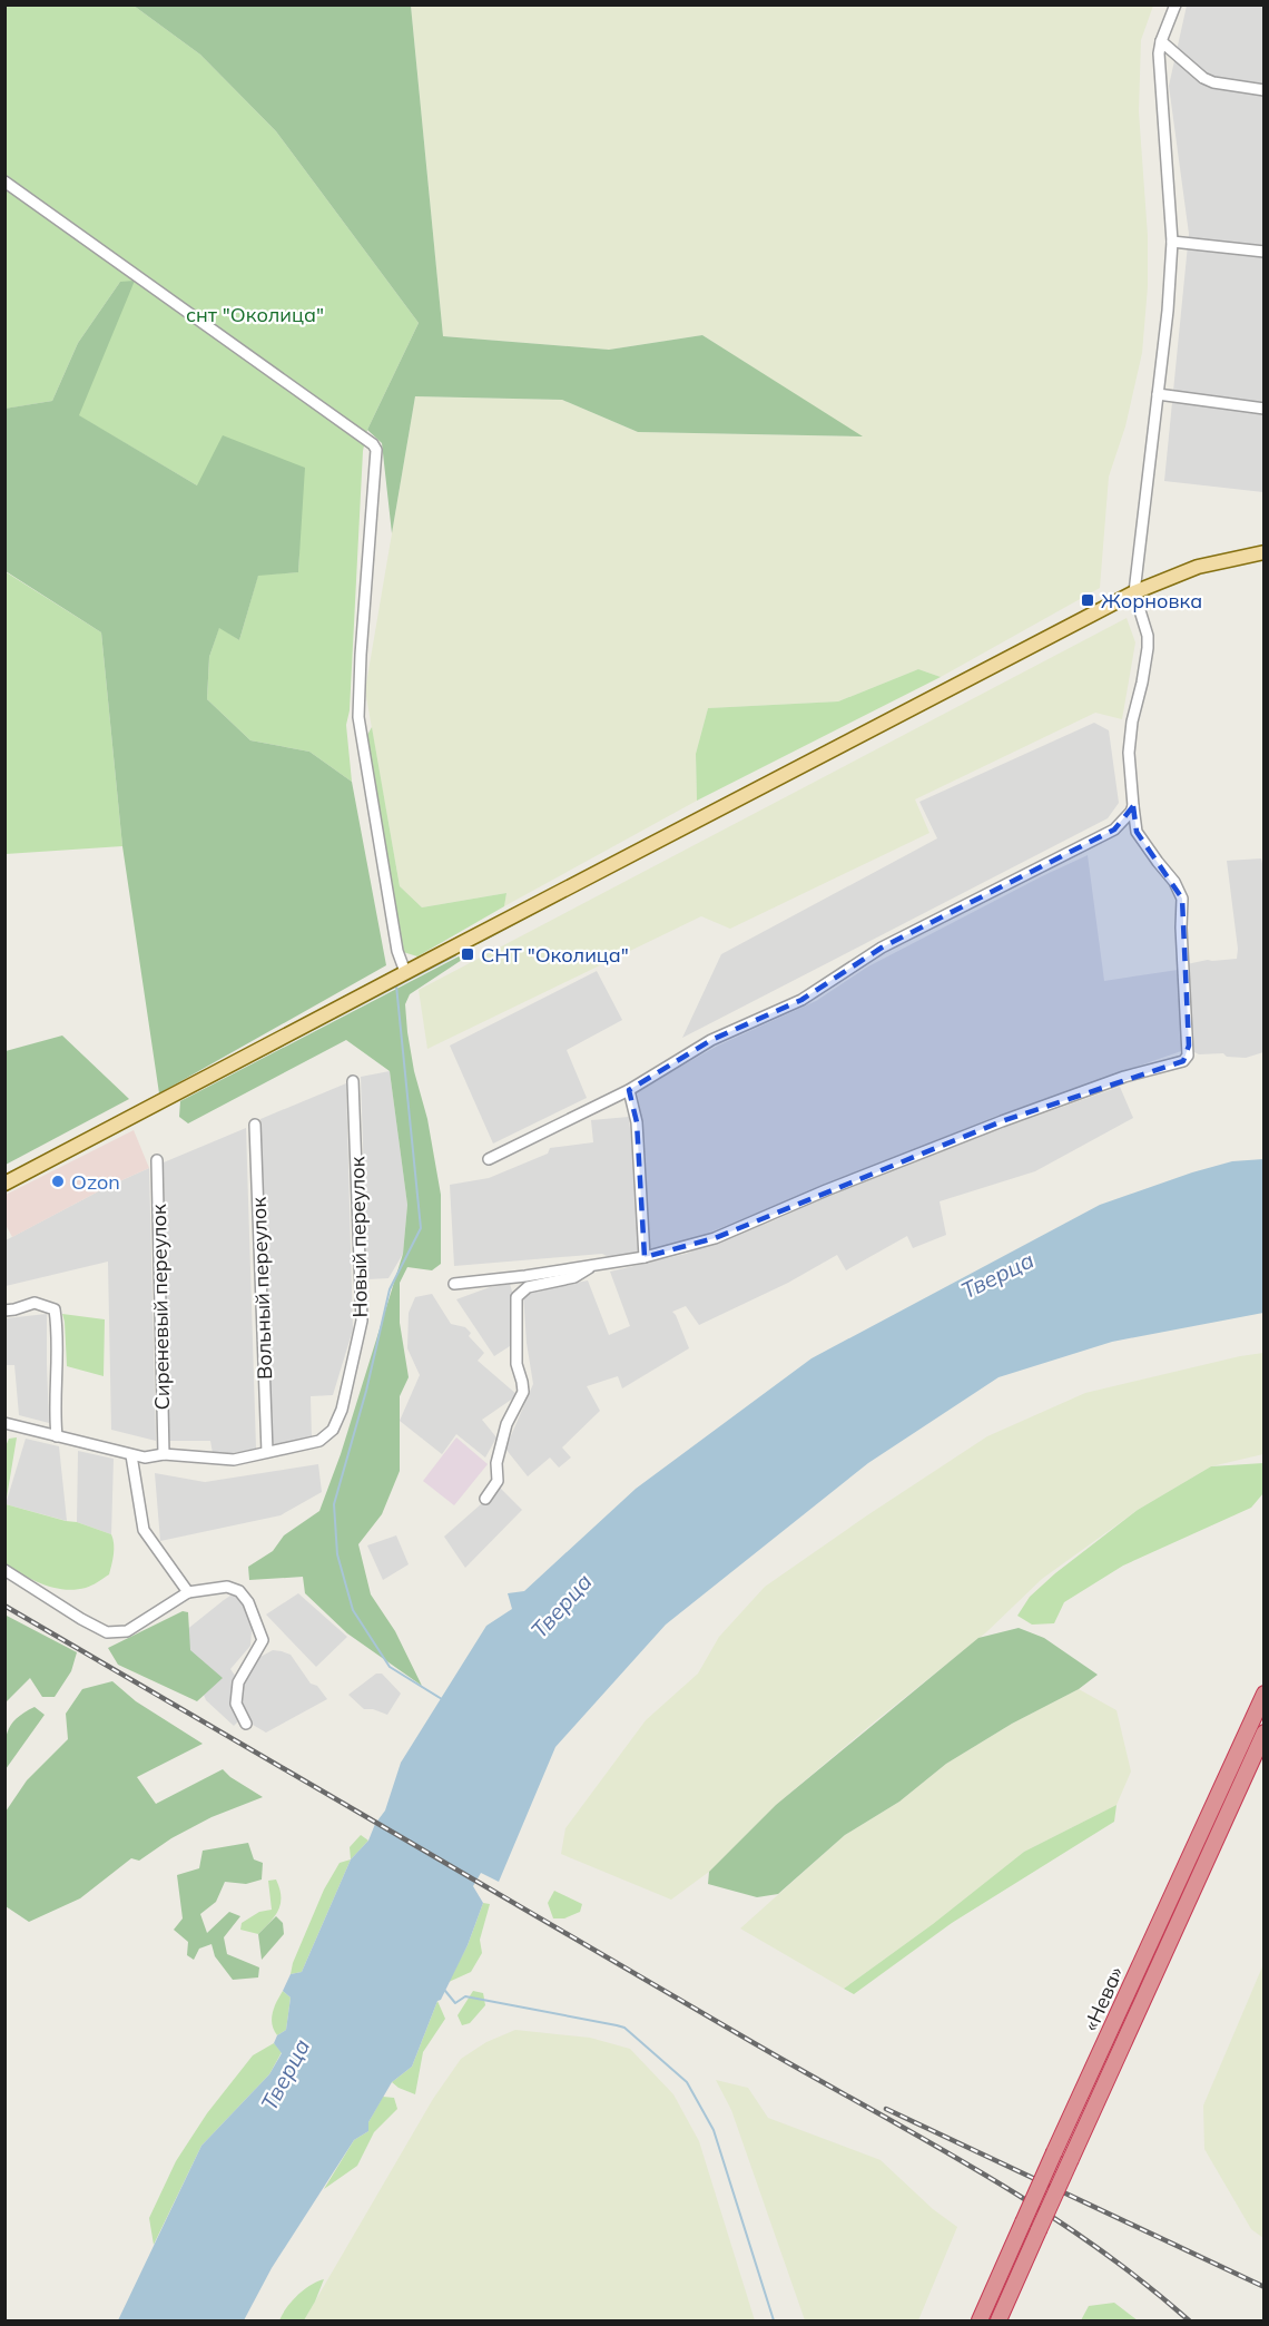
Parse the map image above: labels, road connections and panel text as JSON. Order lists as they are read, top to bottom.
{
  "streets": {
    "highway": ["«Нева»"],
    "street": ["Новый переулок", "Вольный переулок", "Сиреневый переулок"]
  },
  "crossings": [
    ["Новый переулок", "Вольный переулок"]
  ],
  "water": ["Тверца"],
  "parks": ["снт \"Околица\""],
  "places": {
    "transit": ["Жорновка", "СНТ \"Околица\""],
    "other": ["Ozon"]
  }
}
